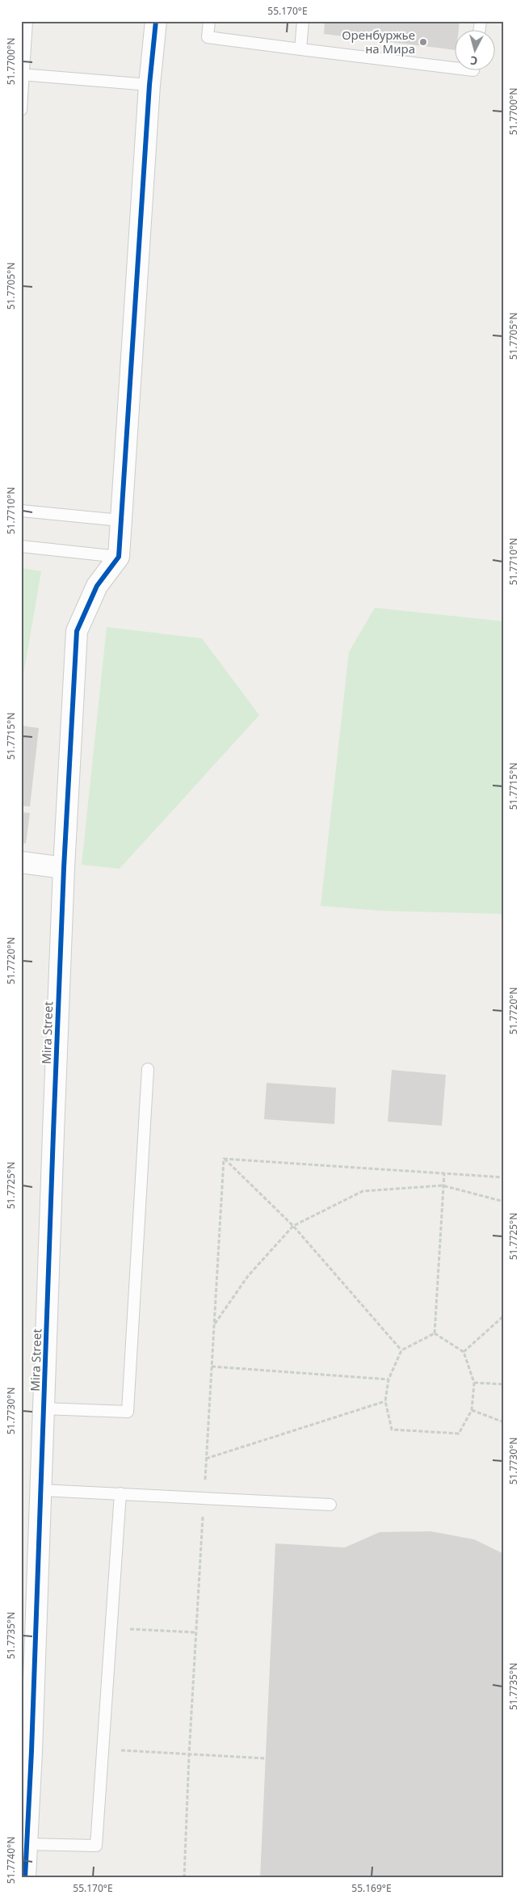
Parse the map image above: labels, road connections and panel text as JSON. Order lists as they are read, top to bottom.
{
  "streets": {
    "street": ["Mira Street"]
  },
  "places": ["Оренбуржье на Мира"],
  "north": "bottom",
  "coordinates": [
    "55.170°E",
    "51.7700°N",
    "51.7705°N",
    "51.7710°N",
    "51.7715°N",
    "51.7720°N",
    "51.7725°N",
    "51.7730°N",
    "51.7735°N",
    "51.7740°N",
    "55.169°E"
  ]
}
